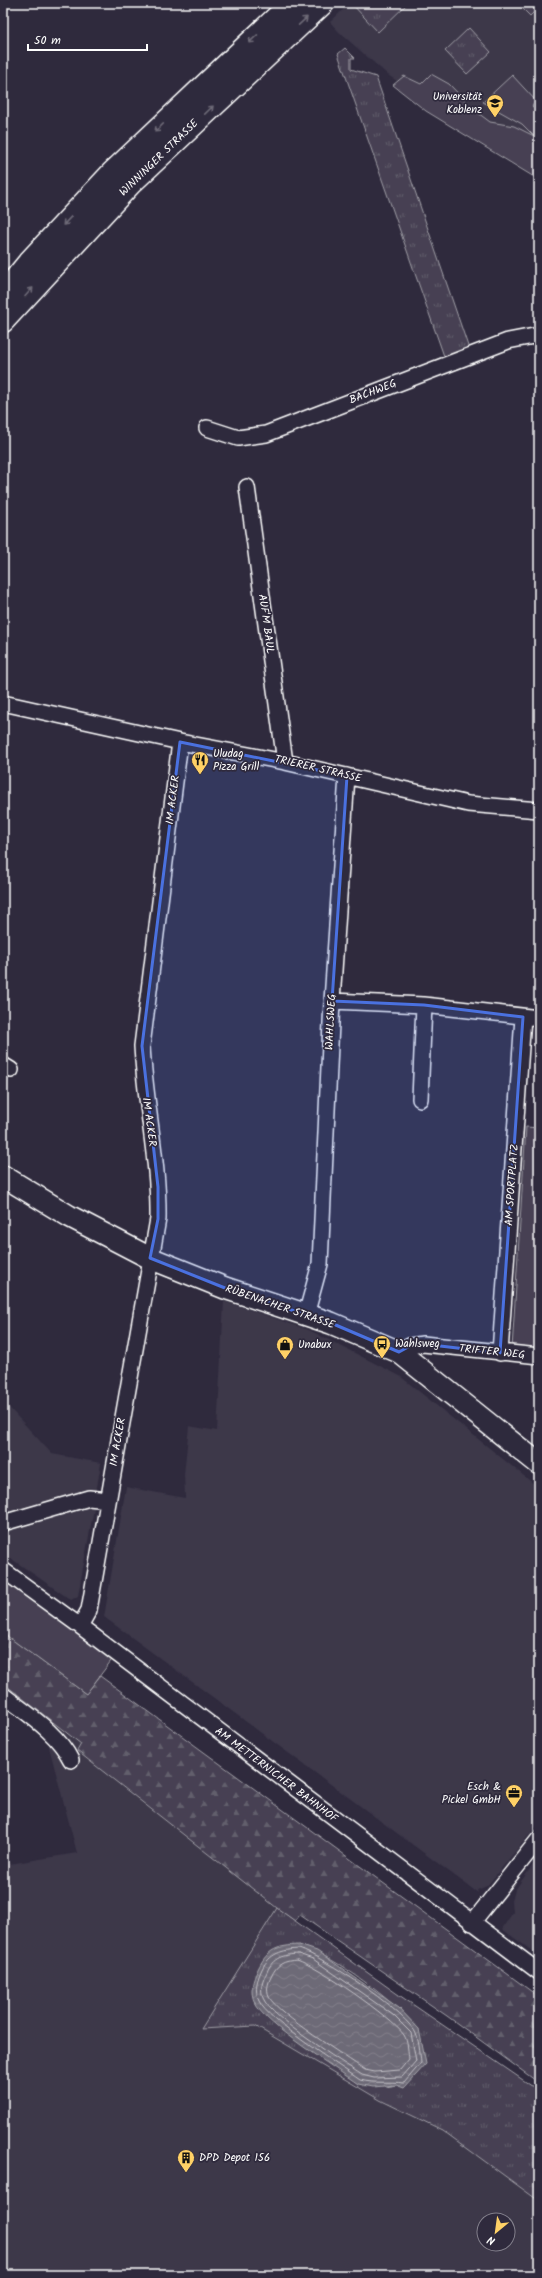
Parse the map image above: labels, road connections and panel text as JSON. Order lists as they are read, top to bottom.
{
  "streets": {
    "main road": ["WINNINGER STRASSE", "RÜBENACHER STRASSE"],
    "street": [
      "BACHWEG",
      "AUF'M BAUL",
      "TRIERER STRASSE",
      "IM ACKER",
      "WAHLSWEG",
      "AM SPORTPLATZ",
      "TRIFTER WEG",
      "AM METTERNICHER BAHNHOF"
    ]
  },
  "crossings": [
    ["AUF'M BAUL", "TRIERER STRASSE"],
    ["TRIERER STRASSE", "IM ACKER"],
    ["TRIERER STRASSE", "WAHLSWEG"],
    ["IM ACKER", "RÜBENACHER STRASSE"],
    ["IM ACKER", "AM METTERNICHER BAHNHOF"],
    ["WAHLSWEG", "RÜBENACHER STRASSE"],
    ["AM SPORTPLATZ", "TRIFTER WEG"],
    ["RÜBENACHER STRASSE", "TRIFTER WEG"]
  ],
  "places": {
    "school or university": ["Universität Koblenz"],
    "restaurant": ["Uludag Pizza Grill"],
    "bus stop": ["Wahlsweg"],
    "shop": ["Unabux"],
    "office": ["Esch & Pickel GmbH"],
    "building": ["DPD Depot 156"]
  },
  "scale_bar": "50 m",
  "north": "bottom left"
}
